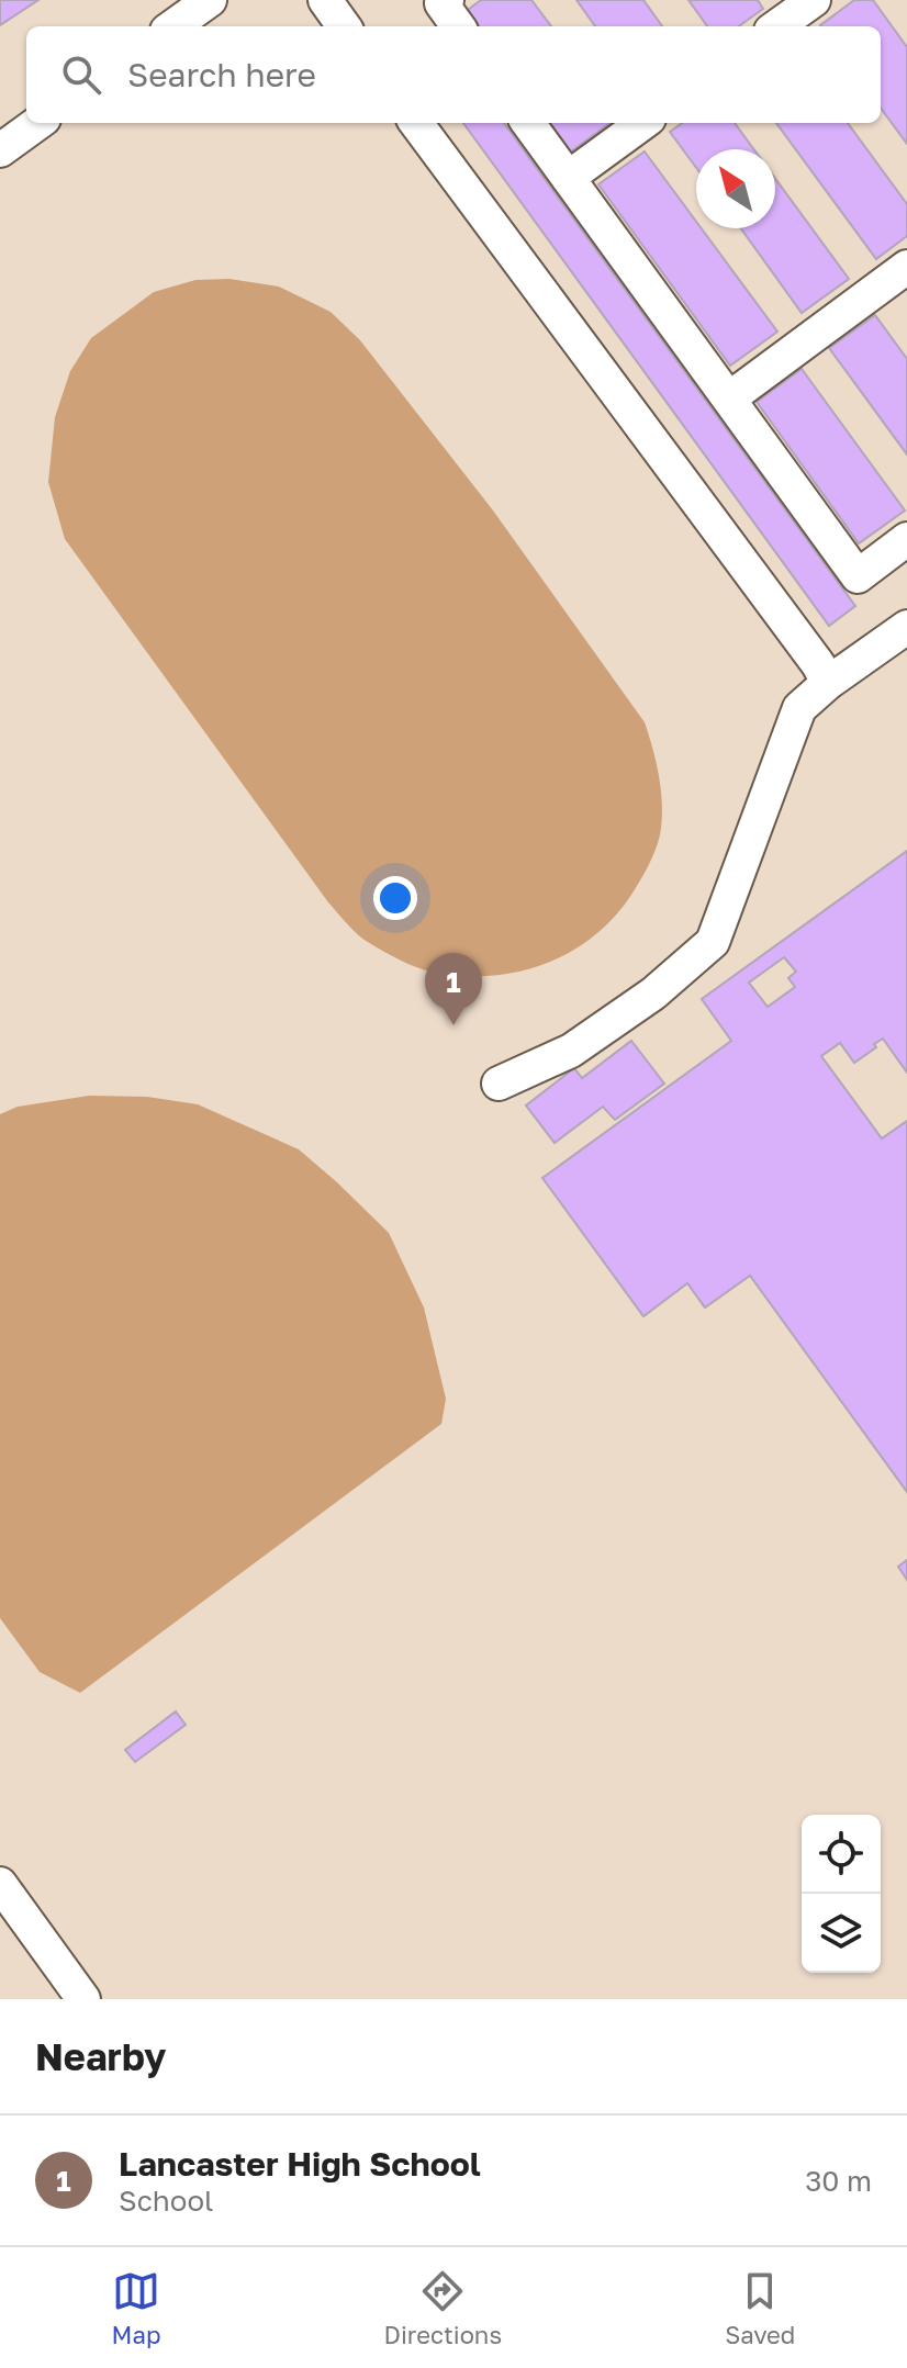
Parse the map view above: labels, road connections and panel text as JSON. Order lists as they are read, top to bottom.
{
  "north": "top left",
  "page": {
    "search": "Search here",
    "pins": "1",
    "heading": "Nearby",
    "list": [
      {
        "mark": "1",
        "name": "Lancaster High School",
        "note": "School",
        "value": "30 m"
      }
    ],
    "nav": ["Map", "Directions", "Saved"]
  }
}
